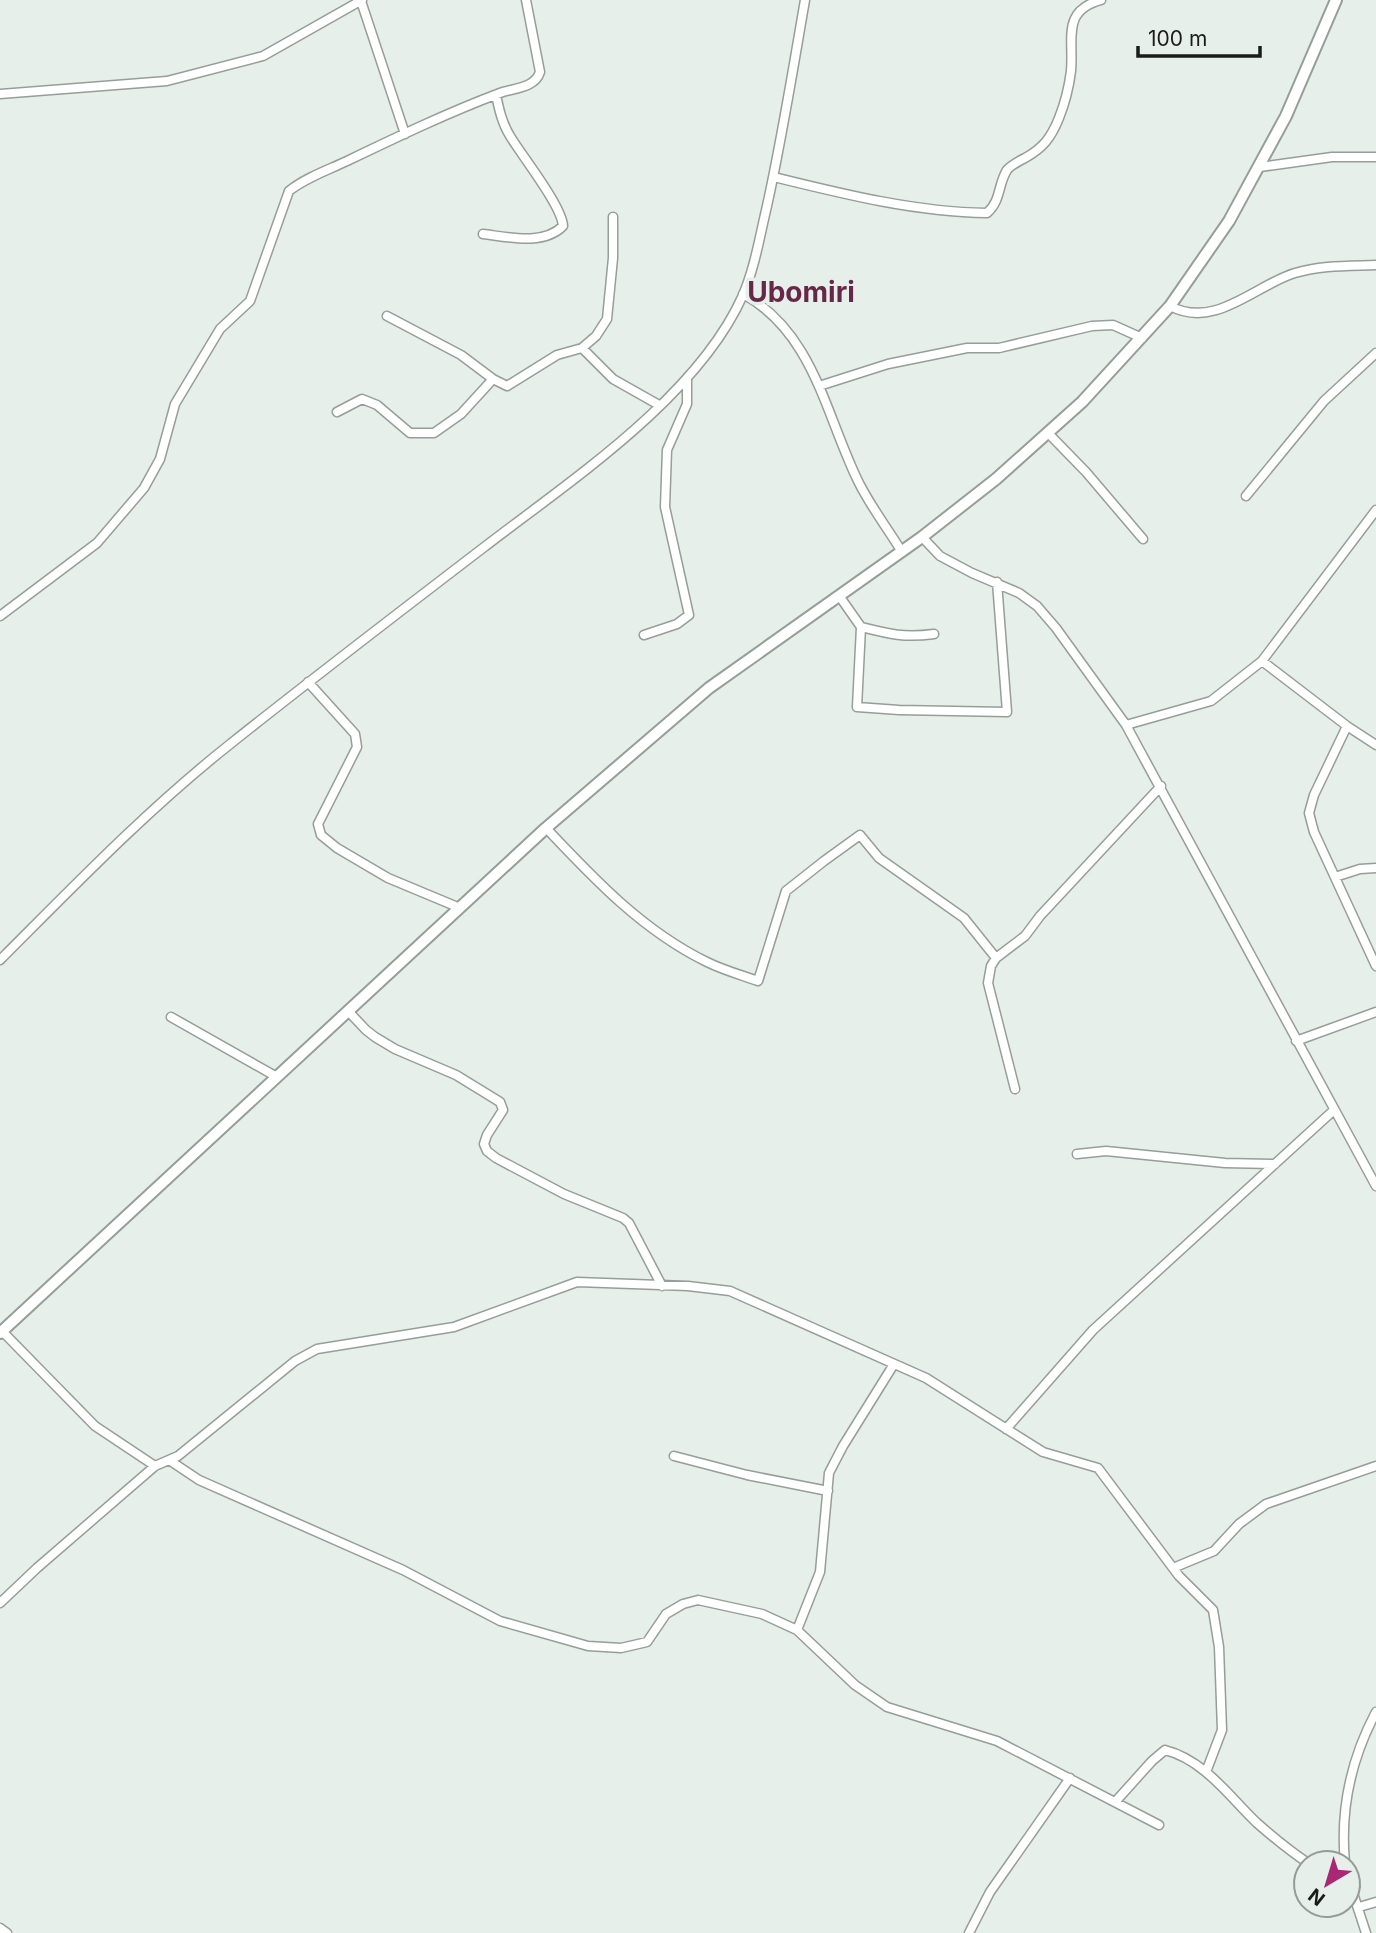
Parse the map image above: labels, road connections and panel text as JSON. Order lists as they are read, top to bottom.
{
  "districts": ["Ubomiri"],
  "scale_bar": "100 m",
  "north": "bottom left"
}
